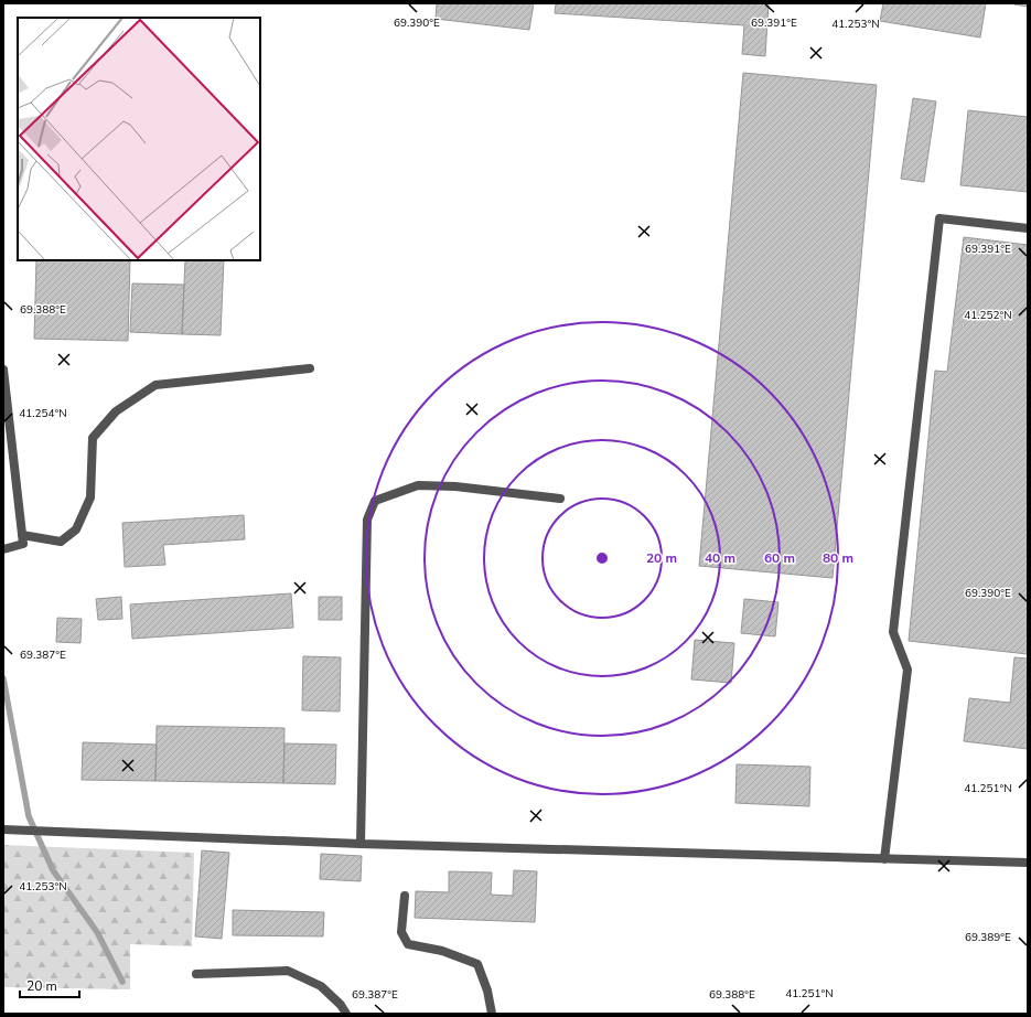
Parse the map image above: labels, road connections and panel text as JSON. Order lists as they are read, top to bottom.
{
  "scale_bar": "20 m",
  "coordinates": [
    "69.390°E",
    "69.391°E",
    "41.253°N",
    "69.388°E",
    "41.252°N",
    "41.254°N",
    "69.387°E",
    "41.251°N",
    "69.389°E"
  ],
  "rings": [
    "20 m",
    "40 m",
    "60 m",
    "80 m"
  ]
}
